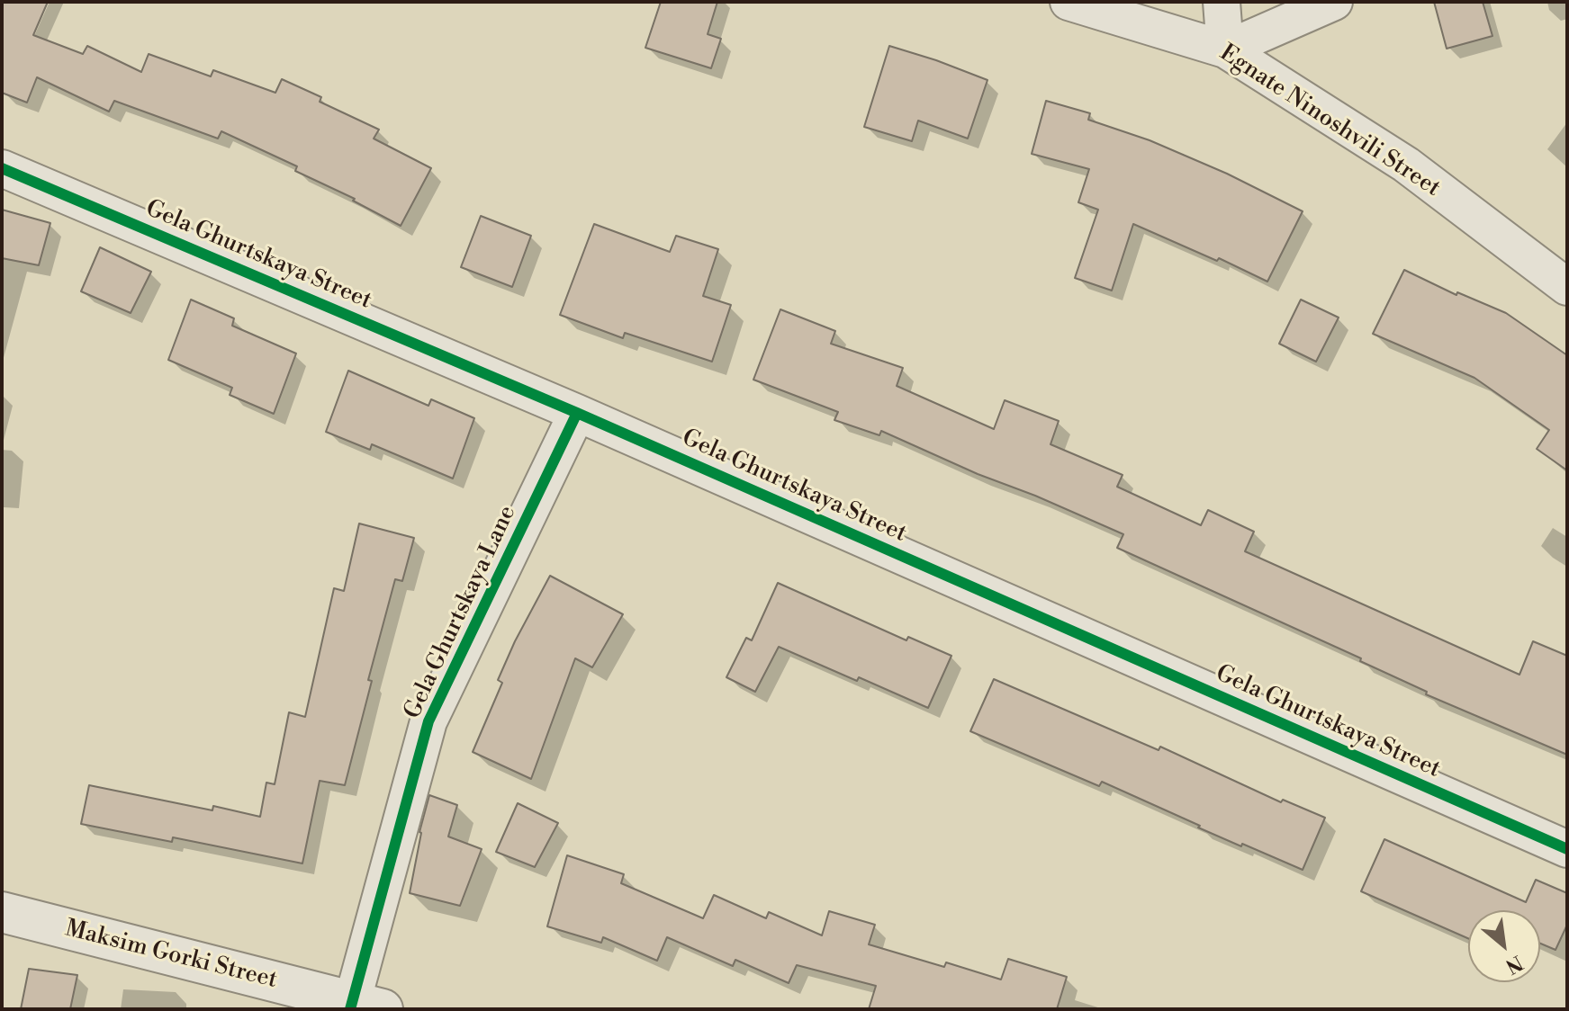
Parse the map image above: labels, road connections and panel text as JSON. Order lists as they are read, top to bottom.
{
  "streets": {
    "street": [
      "Egnate Ninoshvili Street",
      "Gela Ghurtskaya Street",
      "Gela Ghurtskaya Lane",
      "Maksim Gorki Street"
    ]
  },
  "crossings": [
    ["Gela Ghurtskaya Street", "Gela Ghurtskaya Lane"],
    ["Gela Ghurtskaya Lane", "Maksim Gorki Street"]
  ],
  "north": "bottom right"
}
